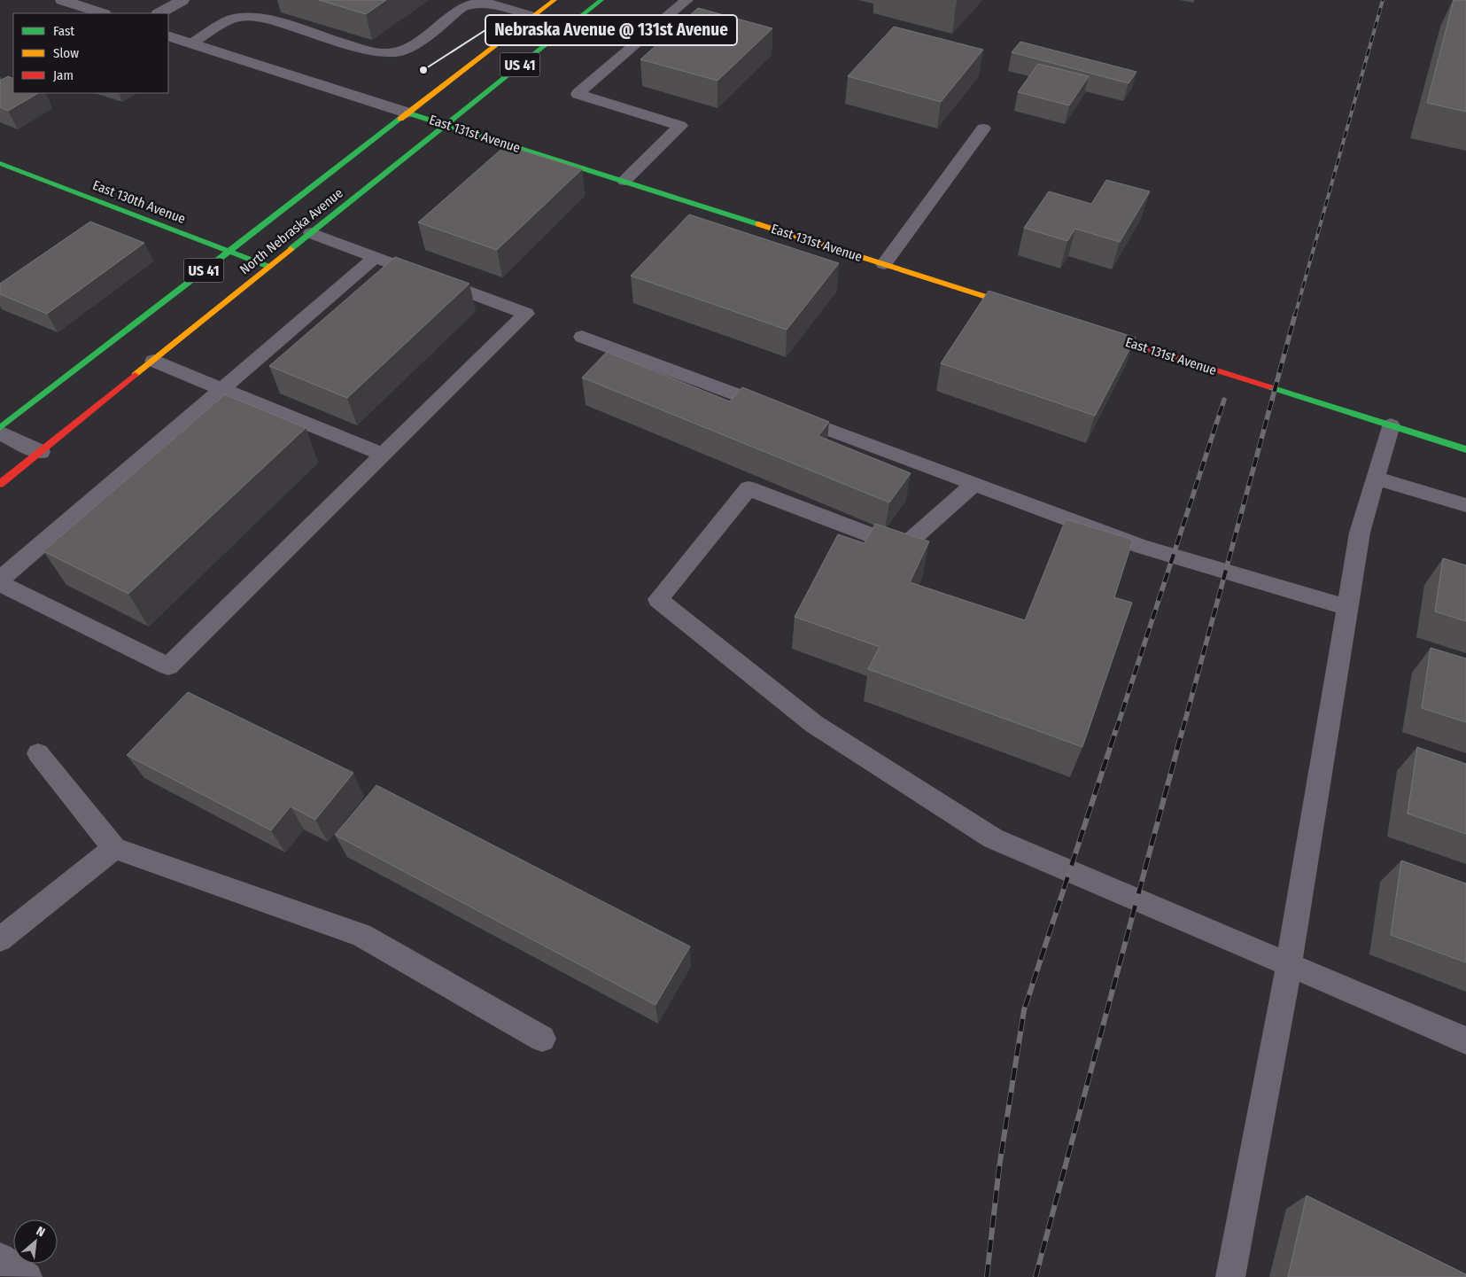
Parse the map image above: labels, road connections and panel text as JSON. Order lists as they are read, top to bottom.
{
  "streets": {
    "main road": [
      "US 41",
      "East 131st Avenue",
      "East 130th Avenue",
      "North Nebraska Avenue"
    ]
  },
  "crossings": [
    ["East 131st Avenue", "North Nebraska Avenue"],
    ["East 130th Avenue", "North Nebraska Avenue"]
  ],
  "places": ["Nebraska Avenue @ 131st Avenue"],
  "legend": ["Fast", "Slow", "Jam"],
  "north": "top right"
}
